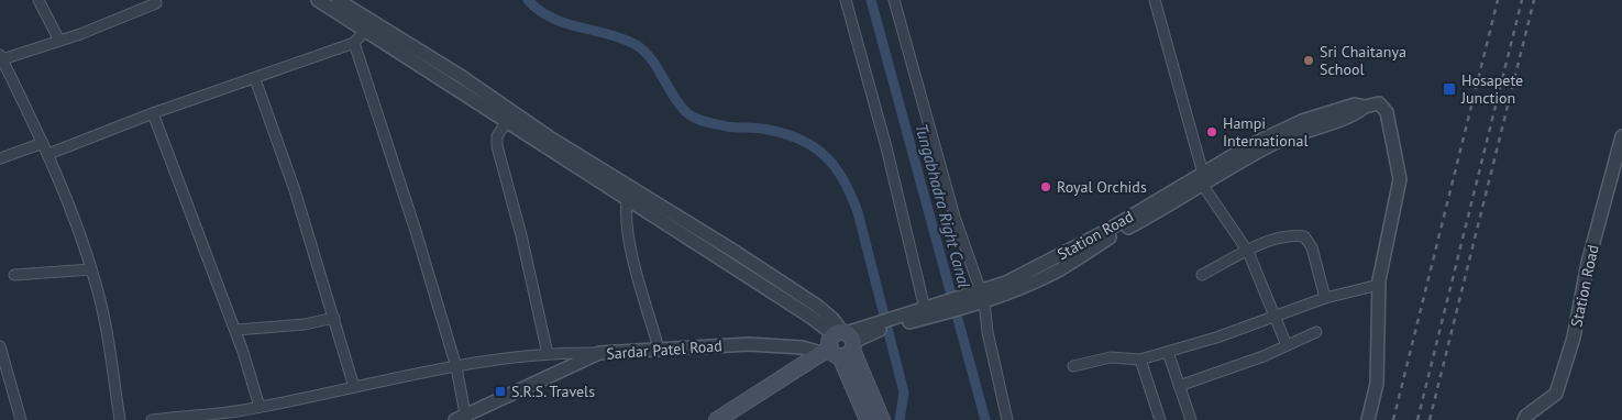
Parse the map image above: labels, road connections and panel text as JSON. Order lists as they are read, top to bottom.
{
  "streets": {
    "street": ["Station Road", "Sardar Patel Road"]
  },
  "crossings": [
    ["Station Road", "Sardar Patel Road"]
  ],
  "water": ["Tungabhadra Right Canal"],
  "places": {
    "other": ["Sri Chaitanya School", "Hampi International", "Royal Orchids"],
    "transit": ["Hosapete Junction", "S.R.S. Travels"]
  }
}
